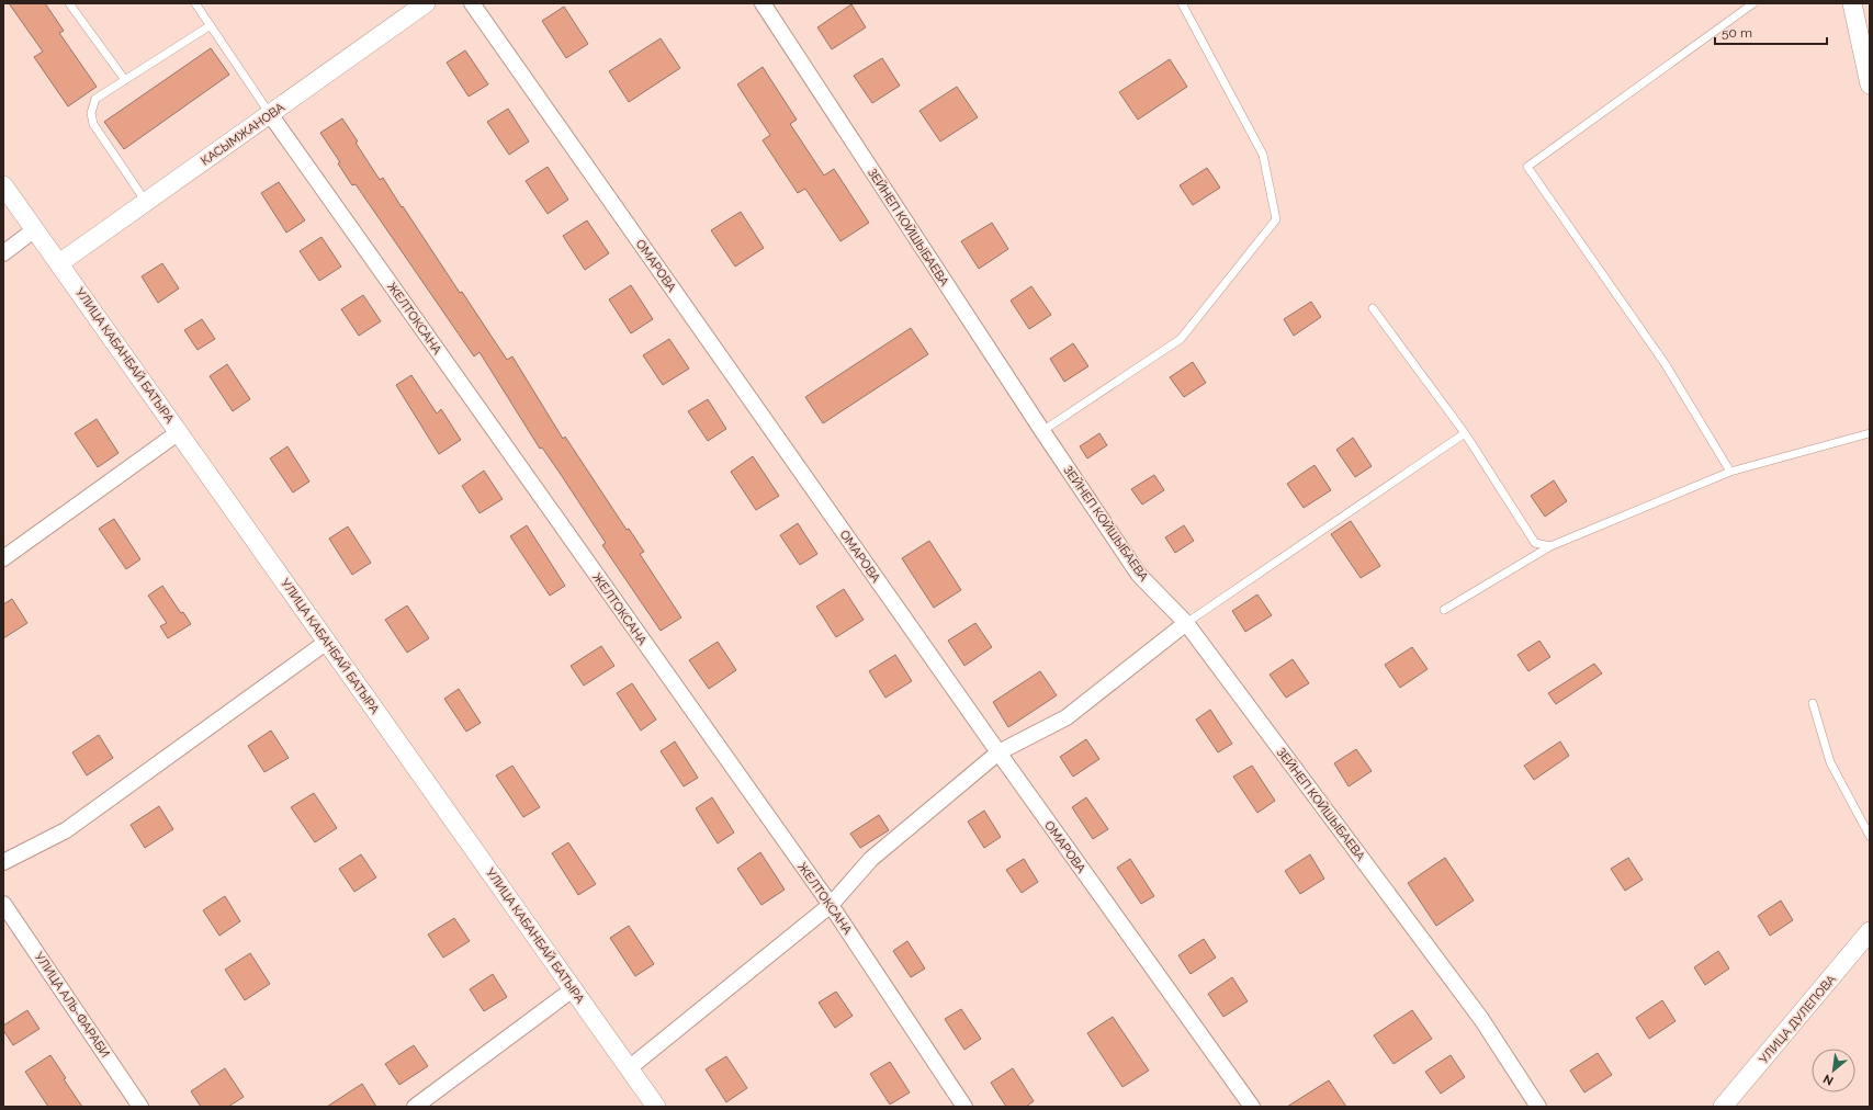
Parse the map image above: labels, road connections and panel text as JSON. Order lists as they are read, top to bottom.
{
  "streets": {
    "street": [
      "КАСЫМЖАНОВА",
      "ЗЕЙНЕП КОЙШЫБАЕВА",
      "ОМАРОВА",
      "ЖЕЛТОКСАНА",
      "УЛИЦА КАБАНБАЙ БАТЫРА",
      "УЛИЦА АЛЬ-ФАРАБИ",
      "УЛИЦА ДУЛЕПОВА"
    ]
  },
  "crossings": [
    ["КАСЫМЖАНОВА", "ЖЕЛТОКСАНА"],
    ["КАСЫМЖАНОВА", "УЛИЦА КАБАНБАЙ БАТЫРА"]
  ],
  "scale_bar": "50 m",
  "north": "bottom left"
}
